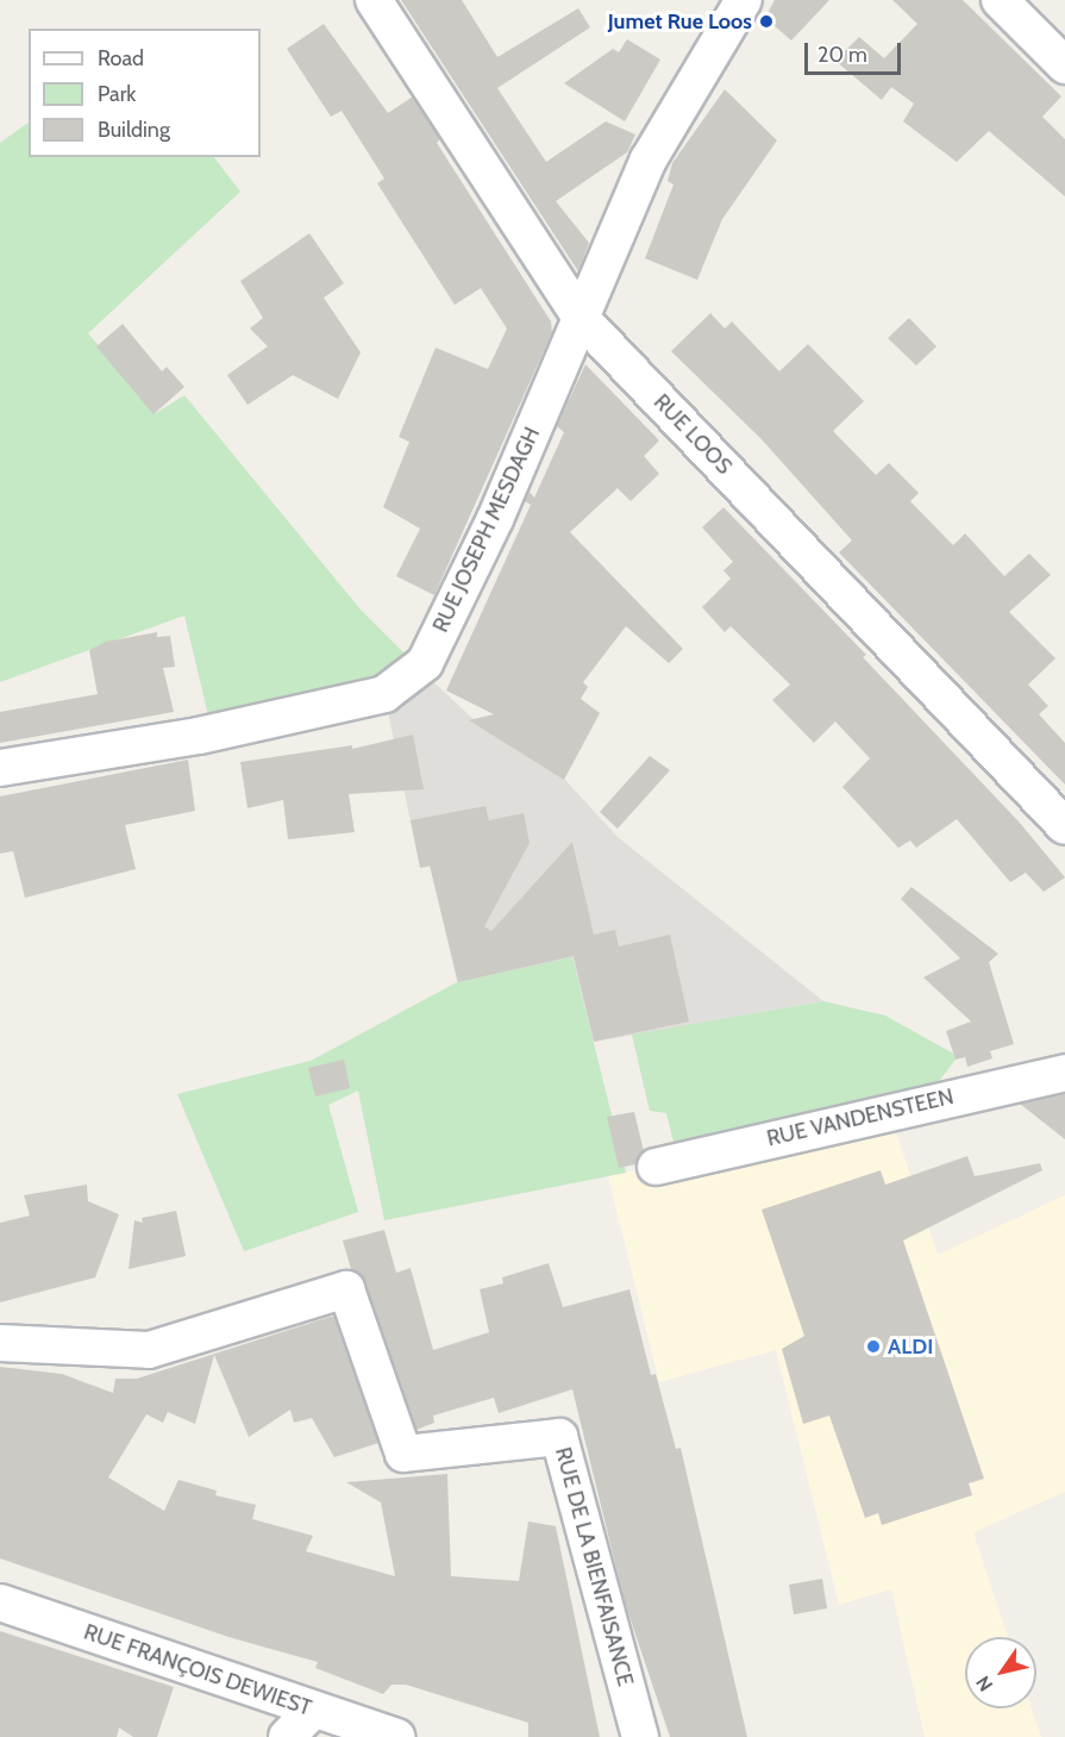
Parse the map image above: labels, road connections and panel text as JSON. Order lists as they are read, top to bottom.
{
  "streets": {
    "street": [
      "RUE LOOS",
      "RUE JOSEPH MESDAGH",
      "RUE VANDENSTEEN",
      "RUE DE LA BIENFAISANCE",
      "RUE FRANÇOIS DEWIEST"
    ]
  },
  "crossings": [
    ["RUE LOOS", "RUE JOSEPH MESDAGH"]
  ],
  "places": ["Jumet Rue Loos", "ALDI"],
  "legend": ["Road", "Park", "Building"],
  "scale_bar": "20 m",
  "north": "bottom left"
}
